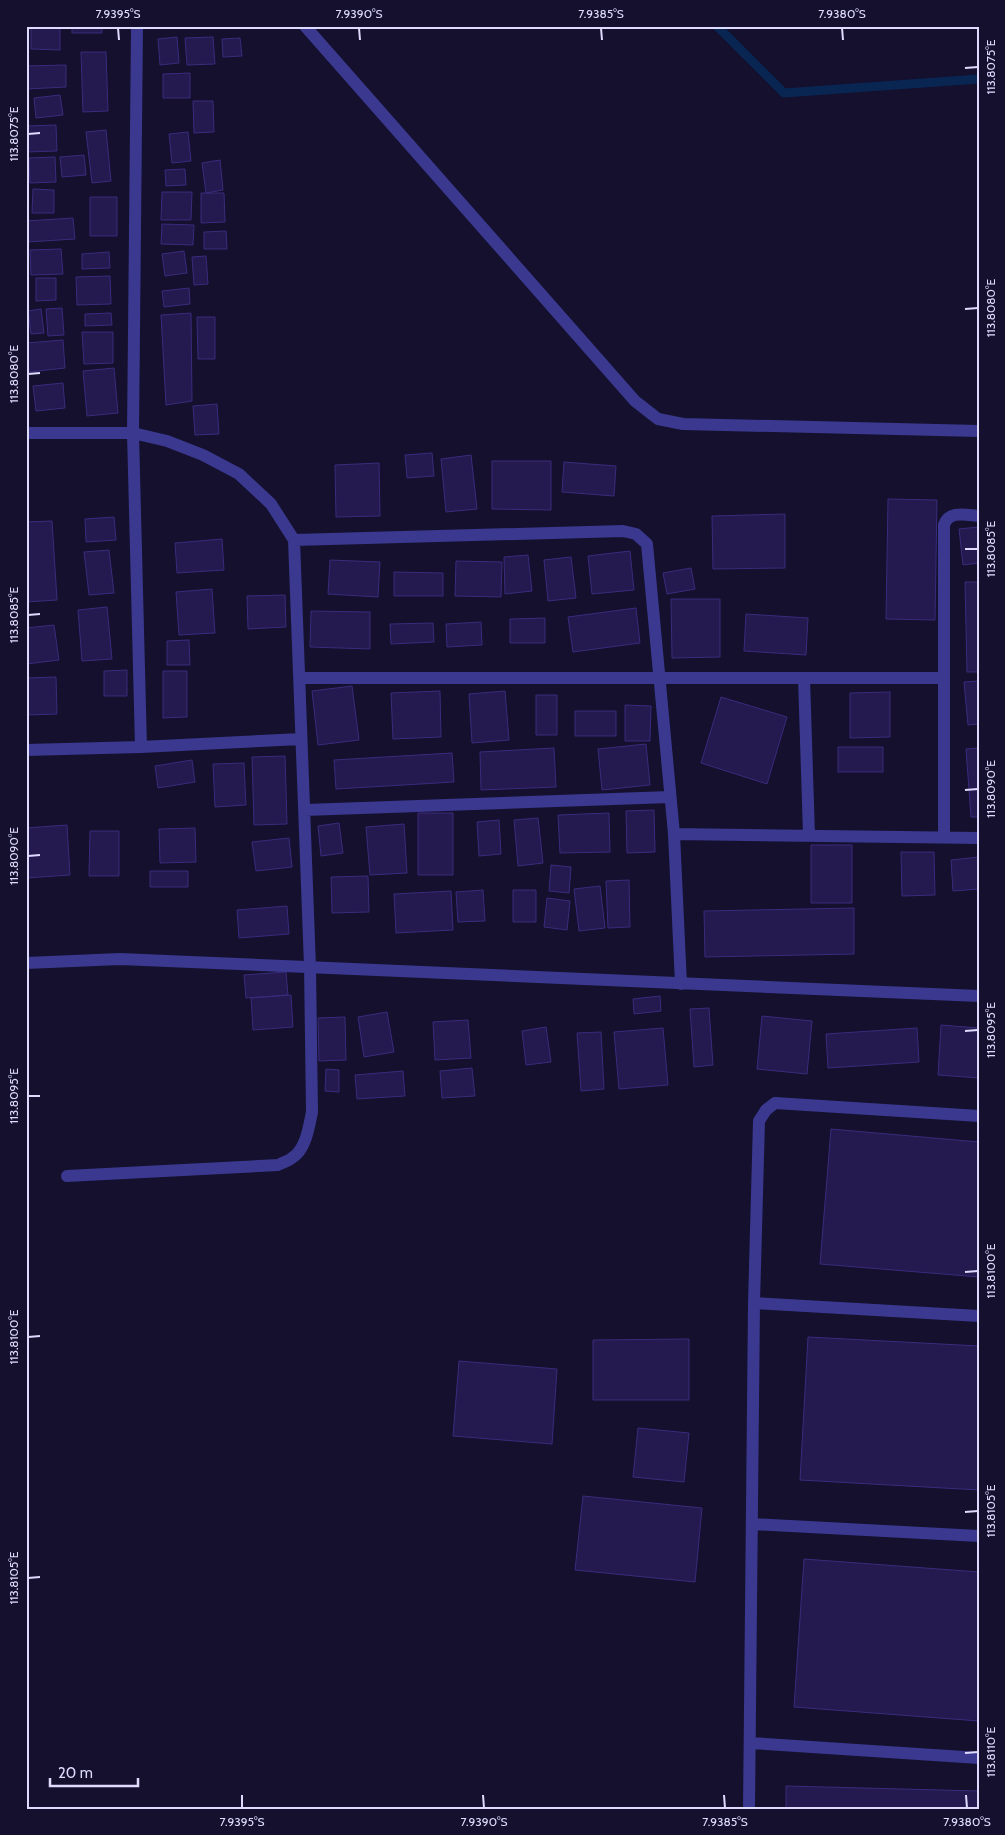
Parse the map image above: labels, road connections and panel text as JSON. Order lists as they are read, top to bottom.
{
  "scale_bar": "20 m",
  "coordinates": [
    "7.9395°S",
    "7.9390°S",
    "7.9385°S",
    "7.9380°S",
    "113.8075°E",
    "113.8080°E",
    "113.8085°E",
    "113.8090°E",
    "113.8095°E",
    "113.8100°E",
    "113.8105°E",
    "113.8110°E"
  ]
}
